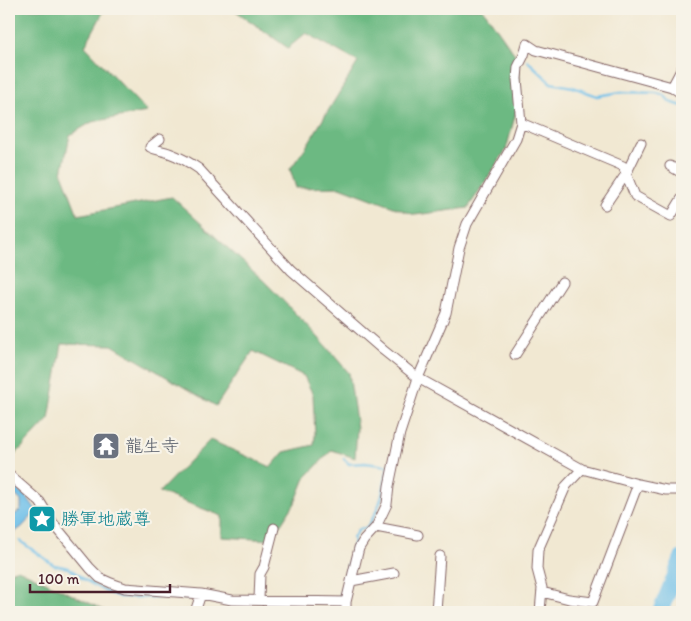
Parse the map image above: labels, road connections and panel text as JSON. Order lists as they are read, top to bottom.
{
  "places": {
    "temple": ["龍生寺"],
    "place": ["勝軍地蔵尊"]
  },
  "scale_bar": "100 m"
}
